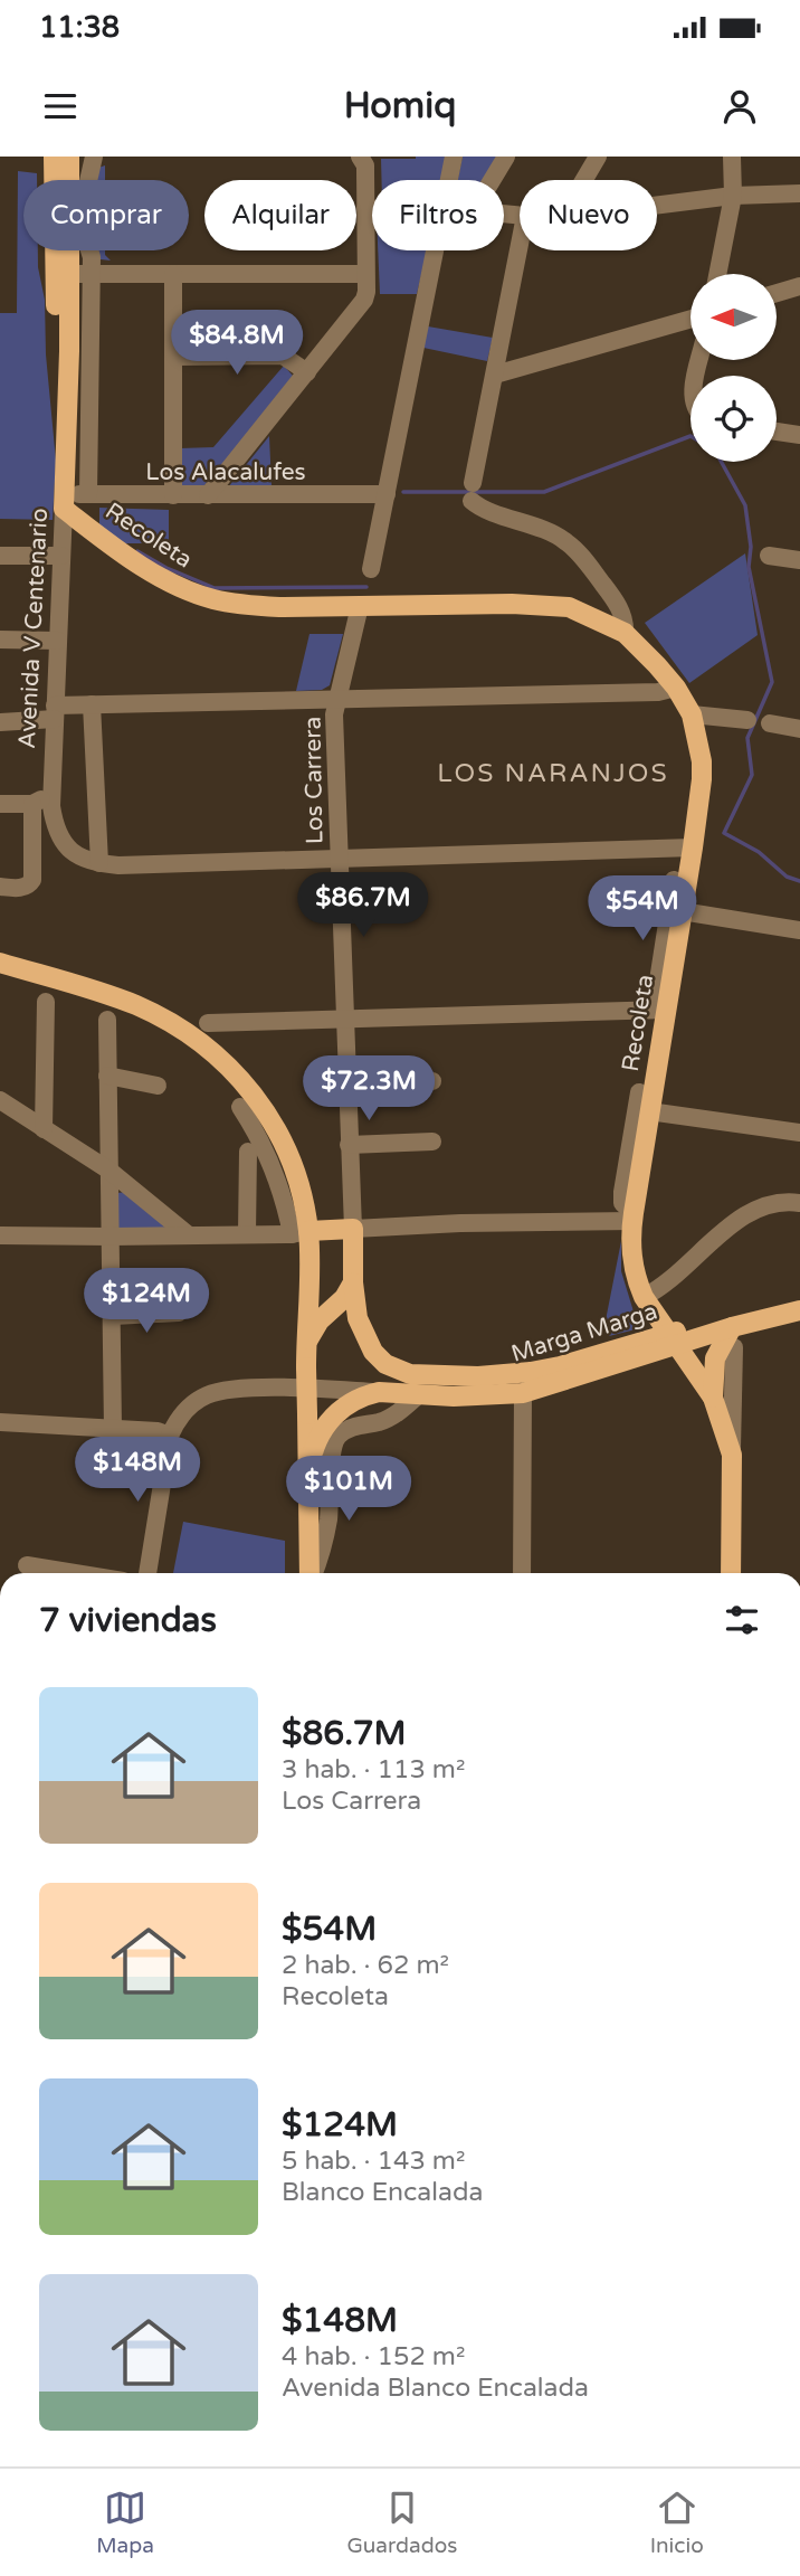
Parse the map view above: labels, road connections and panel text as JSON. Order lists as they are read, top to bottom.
{
  "streets": {
    "main road": ["Recoleta", "Avenida V Centenario", "Marga Marga"],
    "street": ["Los Alacalufes", "Los Carrera"]
  },
  "crossings": [
    ["Los Alacalufes", "Recoleta"],
    ["Los Alacalufes", "Avenida V Centenario"],
    ["Recoleta", "Avenida V Centenario"],
    ["Recoleta", "Los Carrera"],
    ["Recoleta", "Marga Marga"]
  ],
  "districts": ["LOS NARANJOS"],
  "north": "left",
  "page": {
    "status": "11:38",
    "header": "Homiq",
    "chip": [
      "Comprar",
      "Alquilar",
      "Filtros",
      "Nuevo"
    ],
    "price": [
      "$84.8M",
      "$86.7M",
      "$54M",
      "$72.3M",
      "$124M",
      "$148M",
      "$101M"
    ],
    "heading": "7 viviendas",
    "list": [
      {
        "name": "$86.7M",
        "note": "3 hab. · 113 m² · Los Carrera"
      },
      {
        "name": "$54M",
        "note": "2 hab. · 62 m² · Recoleta"
      },
      {
        "name": "$124M",
        "note": "5 hab. · 143 m² · Blanco Encalada"
      },
      {
        "name": "$148M",
        "note": "4 hab. · 152 m² · Avenida Blanco Encalada"
      }
    ],
    "tabs": ["Mapa", "Guardados", "Inicio"]
  }
}
